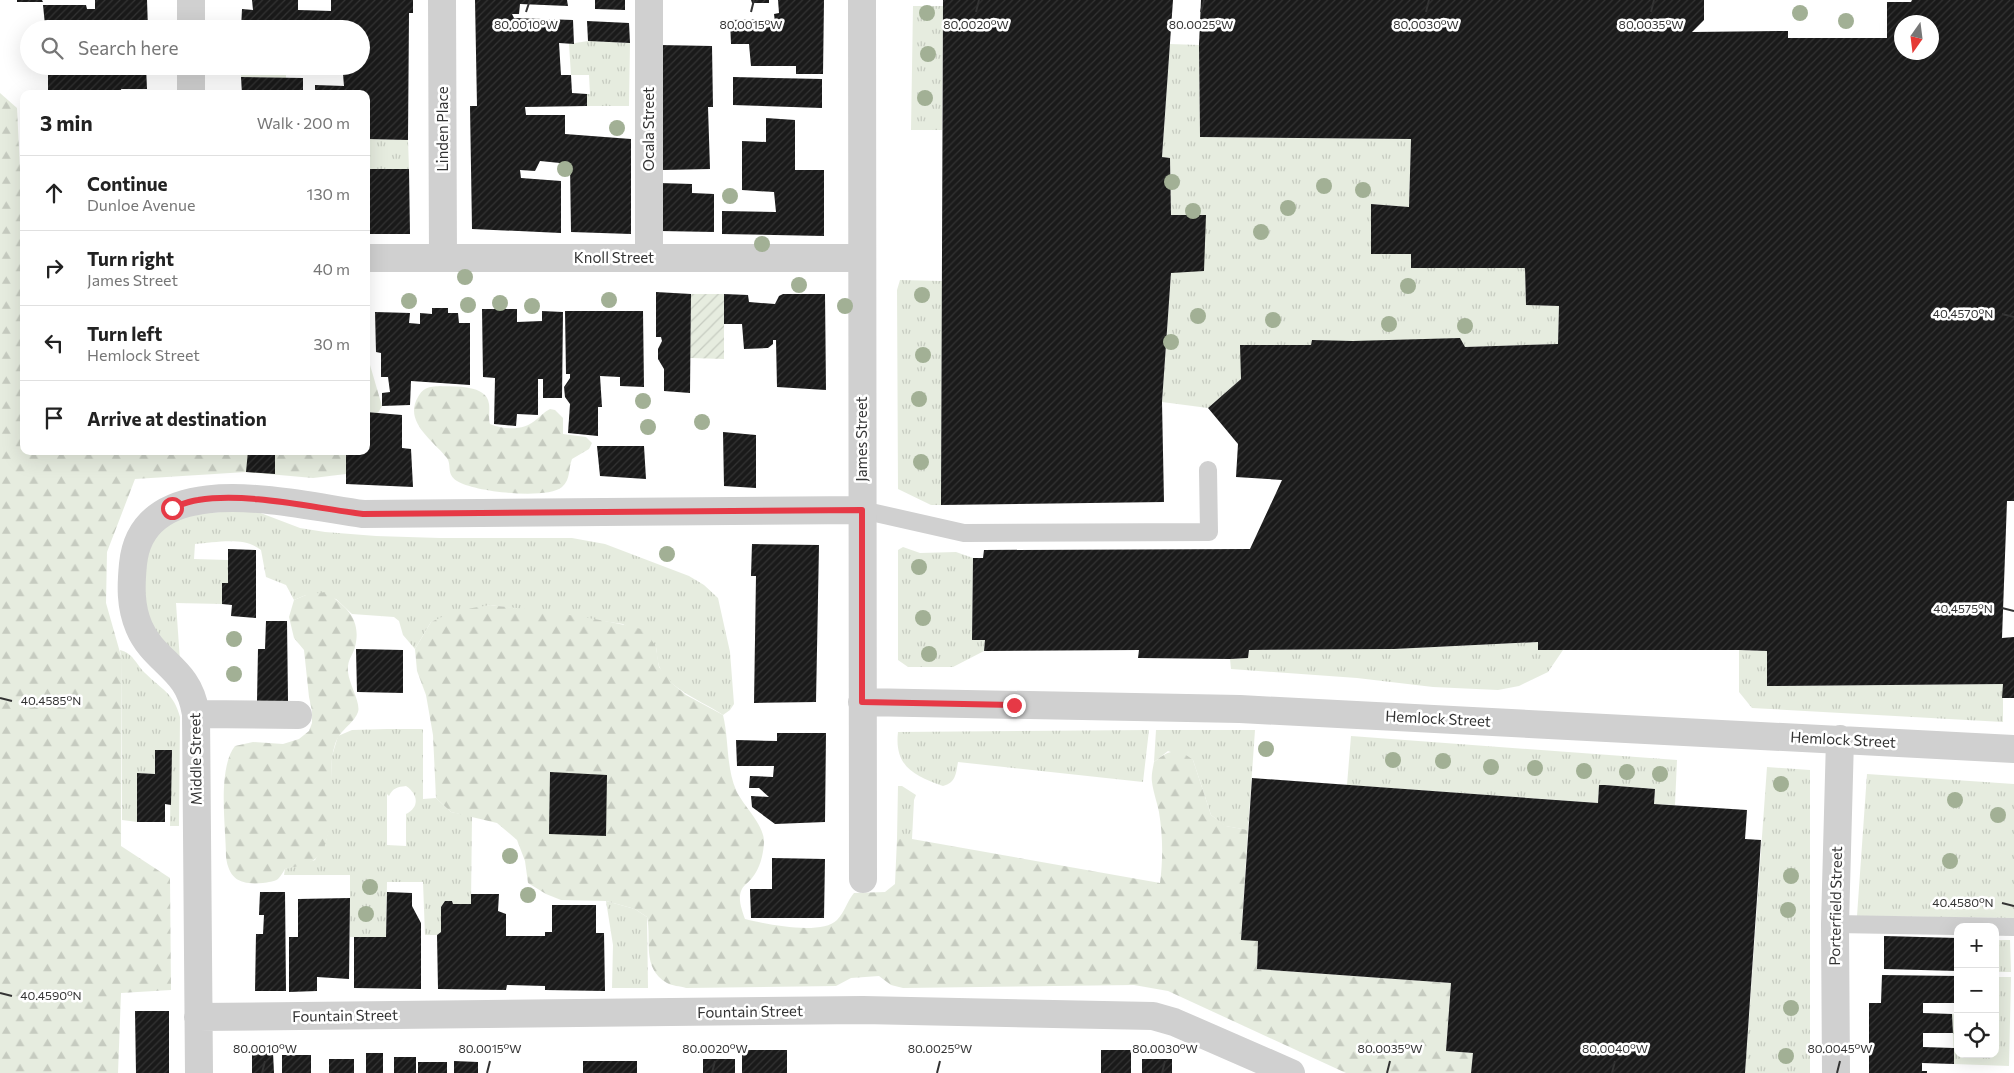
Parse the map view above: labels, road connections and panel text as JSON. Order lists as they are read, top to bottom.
{
  "streets": {
    "street": [
      "Linden Place",
      "Ocala Street",
      "Knoll Street",
      "James Street",
      "Hemlock Street",
      "Middle Street",
      "Porterfield Street",
      "Fountain Street"
    ]
  },
  "crossings": [
    ["Linden Place", "Knoll Street"],
    ["Ocala Street", "Knoll Street"],
    ["Knoll Street", "James Street"],
    ["James Street", "Hemlock Street"],
    ["James Street", "Middle Street"],
    ["Hemlock Street", "Porterfield Street"],
    ["Middle Street", "Fountain Street"]
  ],
  "north": "bottom",
  "page": {
    "search": "Search here",
    "heading": ["3 min", "Walk · 200 m"],
    "list": [
      ["Continue", "Dunloe Avenue", "130 m"],
      ["Turn right", "James Street", "40 m"],
      ["Turn left", "Hemlock Street", "30 m"],
      "Arrive at destination"
    ],
    "map_buttons": ["+", "−"]
  },
  "coordinates": [
    "80.0010°W",
    "80.0015°W",
    "80.0020°W",
    "80.0025°W",
    "80.0030°W",
    "80.0035°W",
    "40.4570°N",
    "40.4575°N",
    "40.4585°N",
    "40.4580°N",
    "40.4590°N",
    "80.0040°W",
    "80.0045°W"
  ]
}
